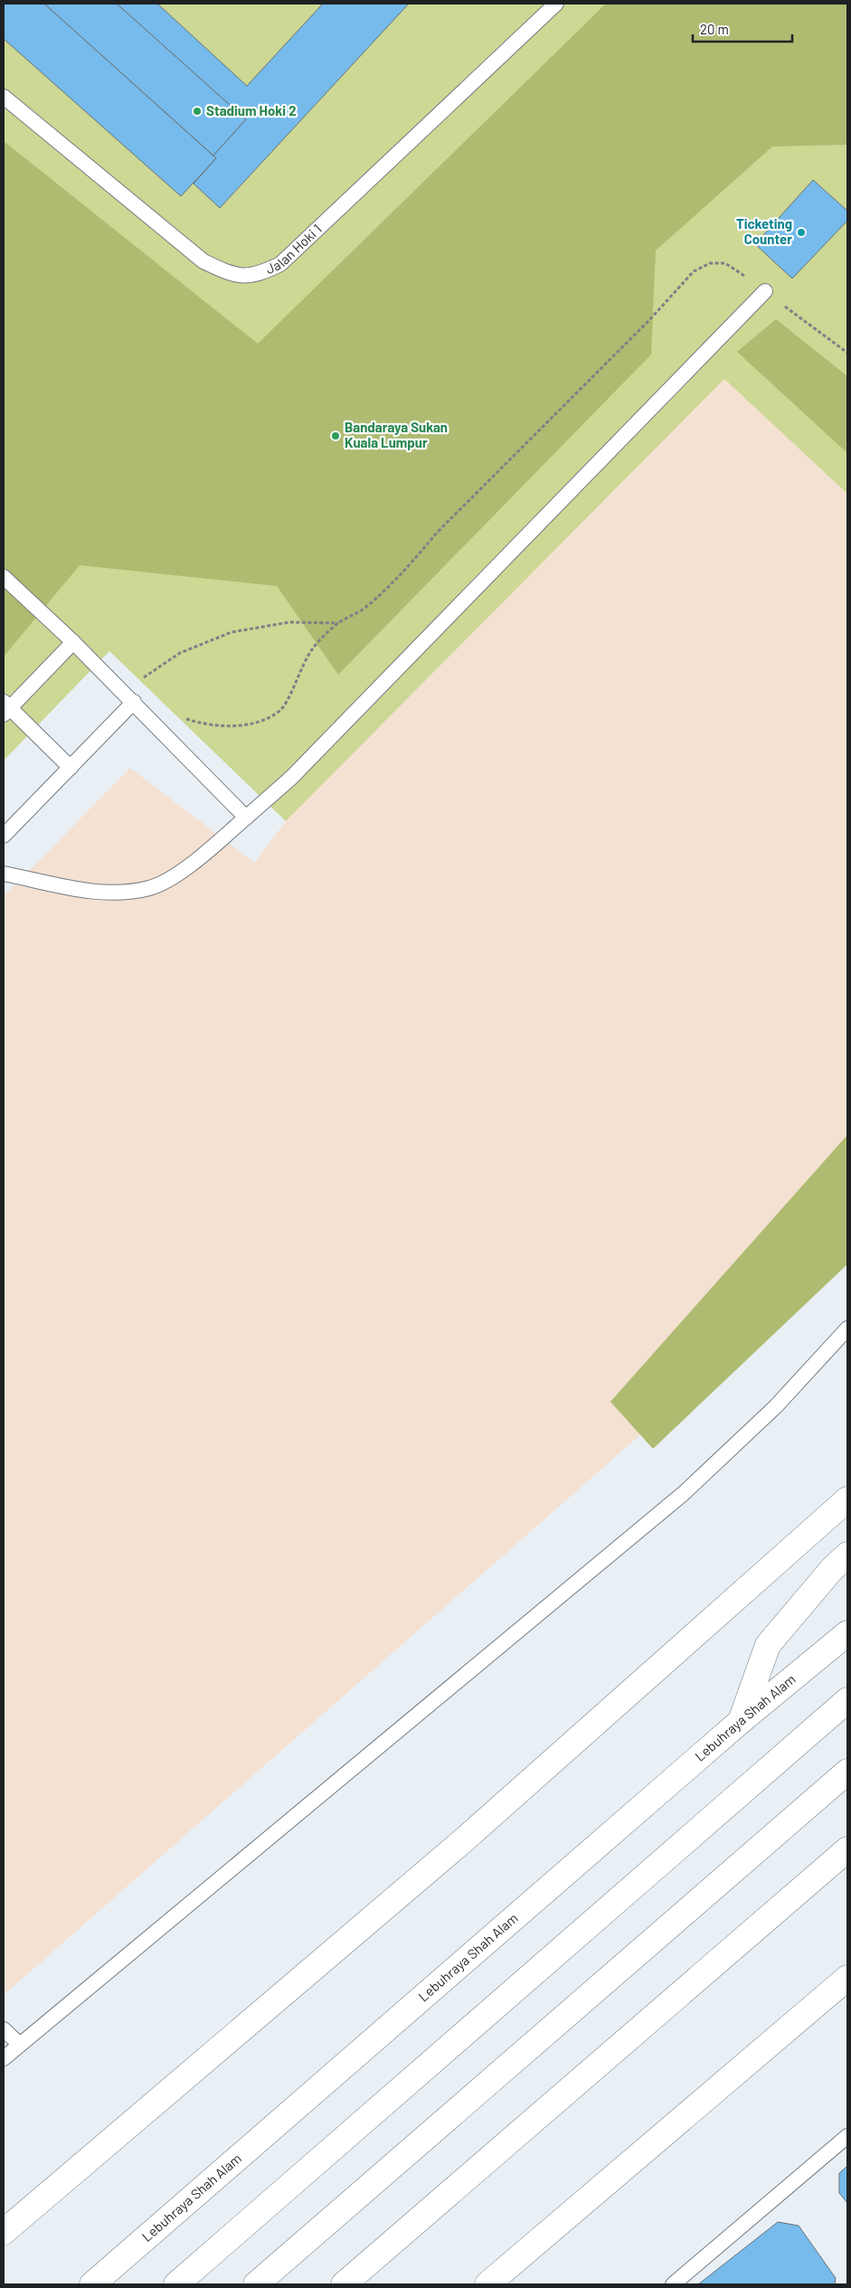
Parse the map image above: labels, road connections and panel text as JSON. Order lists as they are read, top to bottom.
{
  "streets": {
    "highway": ["Lebuhraya Shah Alam"],
    "lane": ["Jalan Hoki 1"]
  },
  "places": ["Stadium Hoki 2", "Ticketing Counter", "Bandaraya Sukan Kuala Lumpur"],
  "scale_bar": "20 m"
}
